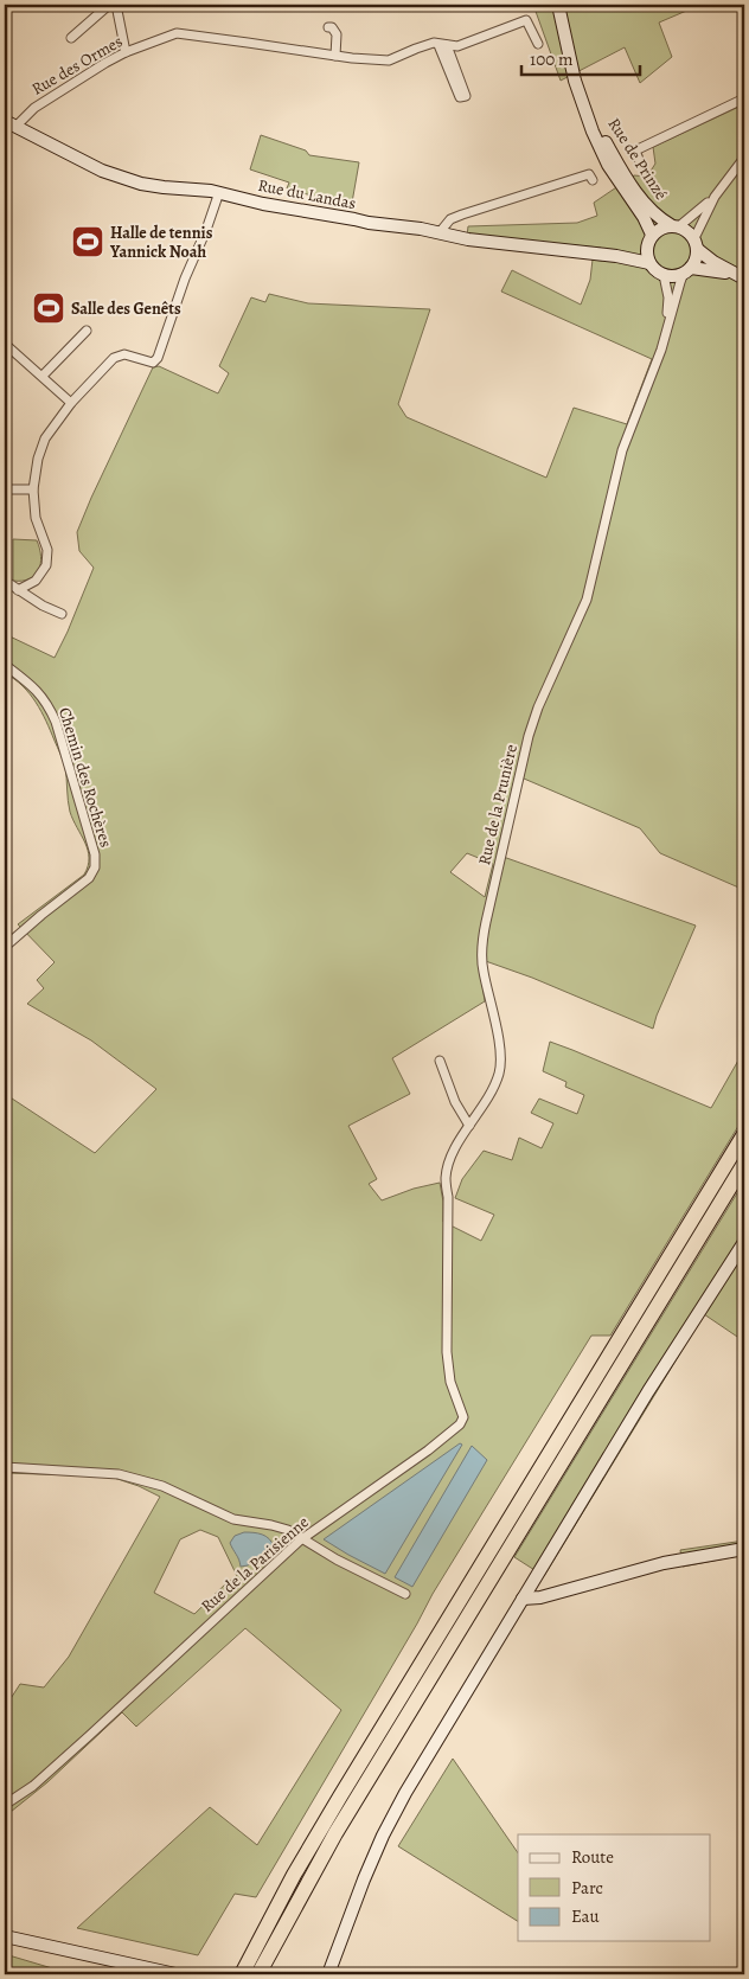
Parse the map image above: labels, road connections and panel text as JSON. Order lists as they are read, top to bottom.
{
  "streets": {
    "street": [
      "Rue des Ormes",
      "Rue de Prinzé",
      "Rue du Landas",
      "Chemin des Rochères",
      "Rue de la Prunière",
      "Rue de la Parisienne"
    ]
  },
  "crossings": [
    ["Rue des Ormes", "Rue du Landas"],
    ["Rue de Prinzé", "Rue du Landas"],
    ["Rue de Prinzé", "Rue de la Prunière"],
    ["Rue du Landas", "Rue de la Prunière"],
    ["Rue de la Prunière", "Rue de la Parisienne"]
  ],
  "places": {
    "sports": ["Halle de tennis Yannick Noah", "Salle des Genêts"]
  },
  "legend": ["Route", "Parc", "Eau"],
  "scale_bar": "100 m"
}
